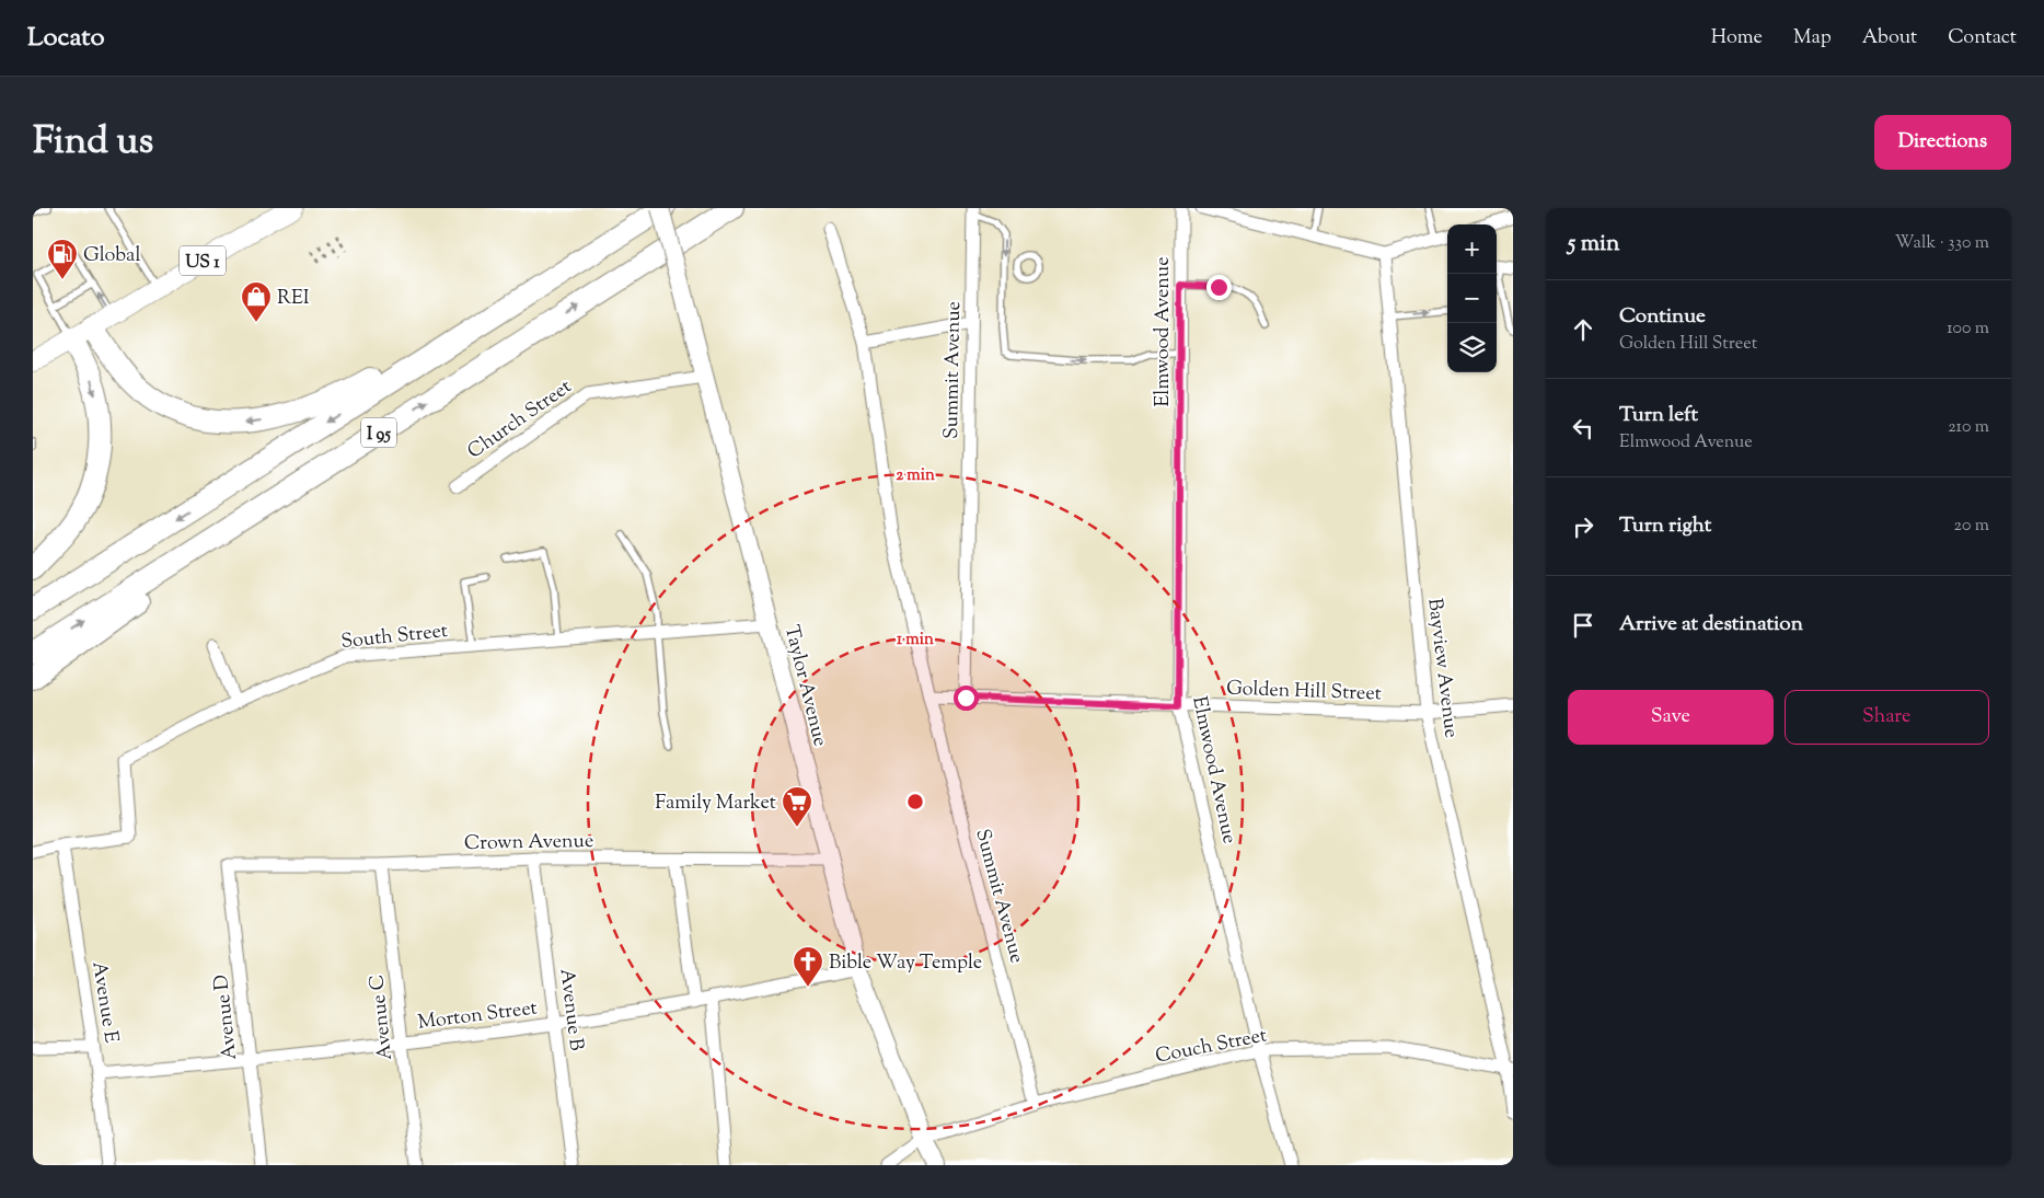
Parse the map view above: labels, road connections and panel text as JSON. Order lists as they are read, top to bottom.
{
  "streets": {
    "highway": ["I 95"],
    "main road": ["US 1"],
    "street": [
      "Elmwood Avenue",
      "Summit Avenue",
      "Church Street",
      "South Street",
      "Bayview Avenue",
      "Taylor Avenue",
      "Golden Hill Street",
      "Crown Avenue",
      "Avenue E",
      "Avenue B",
      "Morton Street",
      "Avenue D",
      "Avenue C",
      "Couch Street"
    ]
  },
  "crossings": [
    ["Elmwood Avenue", "Golden Hill Street"],
    ["Elmwood Avenue", "Couch Street"],
    ["Summit Avenue", "Golden Hill Street"],
    ["Summit Avenue", "Couch Street"],
    ["Church Street", "Taylor Avenue"],
    ["I 95", "Taylor Avenue"],
    ["South Street", "Taylor Avenue"],
    ["South Street", "Avenue E"],
    ["Bayview Avenue", "Golden Hill Street"],
    ["Bayview Avenue", "Couch Street"],
    ["Taylor Avenue", "Crown Avenue"],
    ["Taylor Avenue", "Morton Street"],
    ["Taylor Avenue", "Couch Street"],
    ["Crown Avenue", "Avenue B"],
    ["Crown Avenue", "Avenue D"],
    ["Crown Avenue", "Avenue C"],
    ["Avenue E", "Morton Street"],
    ["Avenue B", "Morton Street"],
    ["Morton Street", "Avenue D"],
    ["Morton Street", "Avenue C"]
  ],
  "places": {
    "fuel station": ["Global"],
    "shop": ["REI"],
    "supermarket": ["Family Market"],
    "church": ["Bible Way Temple"]
  },
  "page": {
    "header": "Locato",
    "nav": [
      "Home",
      "Map",
      "About",
      "Contact"
    ],
    "title": "Find us",
    "buttons": [
      "Directions",
      ["Save", "Share"]
    ],
    "heading": ["5 min", "Walk · 330 m"],
    "map_buttons": ["+", "−"],
    "list": [
      ["Continue", "Golden Hill Street", "100 m"],
      ["Turn left", "Elmwood Avenue", "210 m"],
      ["Turn right", "20 m"],
      "Arrive at destination"
    ]
  },
  "rings": ["2 min", "1 min"]
}
